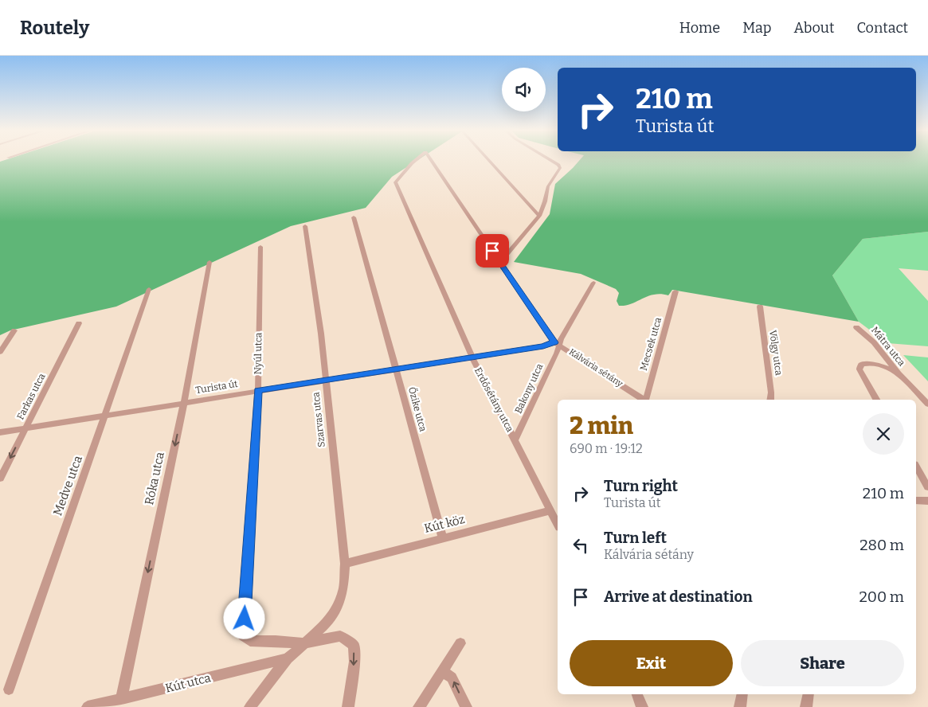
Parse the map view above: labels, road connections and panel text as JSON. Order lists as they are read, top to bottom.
{
  "streets": {
    "street": [
      "Mecsek utca",
      "Mátra utca",
      "Völgy utca",
      "Nyúl utca",
      "Kálvária sétány",
      "Turista út",
      "Bakony utca",
      "Farkas utca",
      "Erdősétány utca",
      "Őzike utca",
      "Szarvas utca",
      "Róka utca",
      "Medve utca",
      "Kút köz",
      "Kút utca"
    ]
  },
  "crossings": [
    ["Nyúl utca", "Turista út"],
    ["Nyúl utca", "Szarvas utca"],
    ["Kálvária sétány", "Turista út"],
    ["Kálvária sétány", "Bakony utca"],
    ["Turista út", "Bakony utca"],
    ["Turista út", "Farkas utca"],
    ["Turista út", "Erdősétány utca"],
    ["Turista út", "Őzike utca"],
    ["Turista út", "Szarvas utca"],
    ["Turista út", "Róka utca"],
    ["Turista út", "Medve utca"],
    ["Bakony utca", "Erdősétány utca"],
    ["Erdősétány utca", "Kút köz"],
    ["Őzike utca", "Kút köz"],
    ["Szarvas utca", "Kút köz"],
    ["Szarvas utca", "Kút utca"],
    ["Róka utca", "Kút utca"]
  ],
  "one_way": ["Róka utca"],
  "page": {
    "header": "Routely",
    "nav": [
      "Home",
      "Map",
      "About",
      "Contact"
    ],
    "turn": ["210 m", "Turista út"],
    "heading": ["2 min", "690 m · 19:12"],
    "list": [
      {
        "name": "Turn right",
        "note": "Turista út",
        "value": "210 m"
      },
      {
        "name": "Turn left",
        "note": "Kálvária sétány",
        "value": "280 m"
      },
      {
        "name": "Arrive at destination",
        "value": "200 m"
      }
    ],
    "buttons": ["Exit", "Share"]
  }
}
